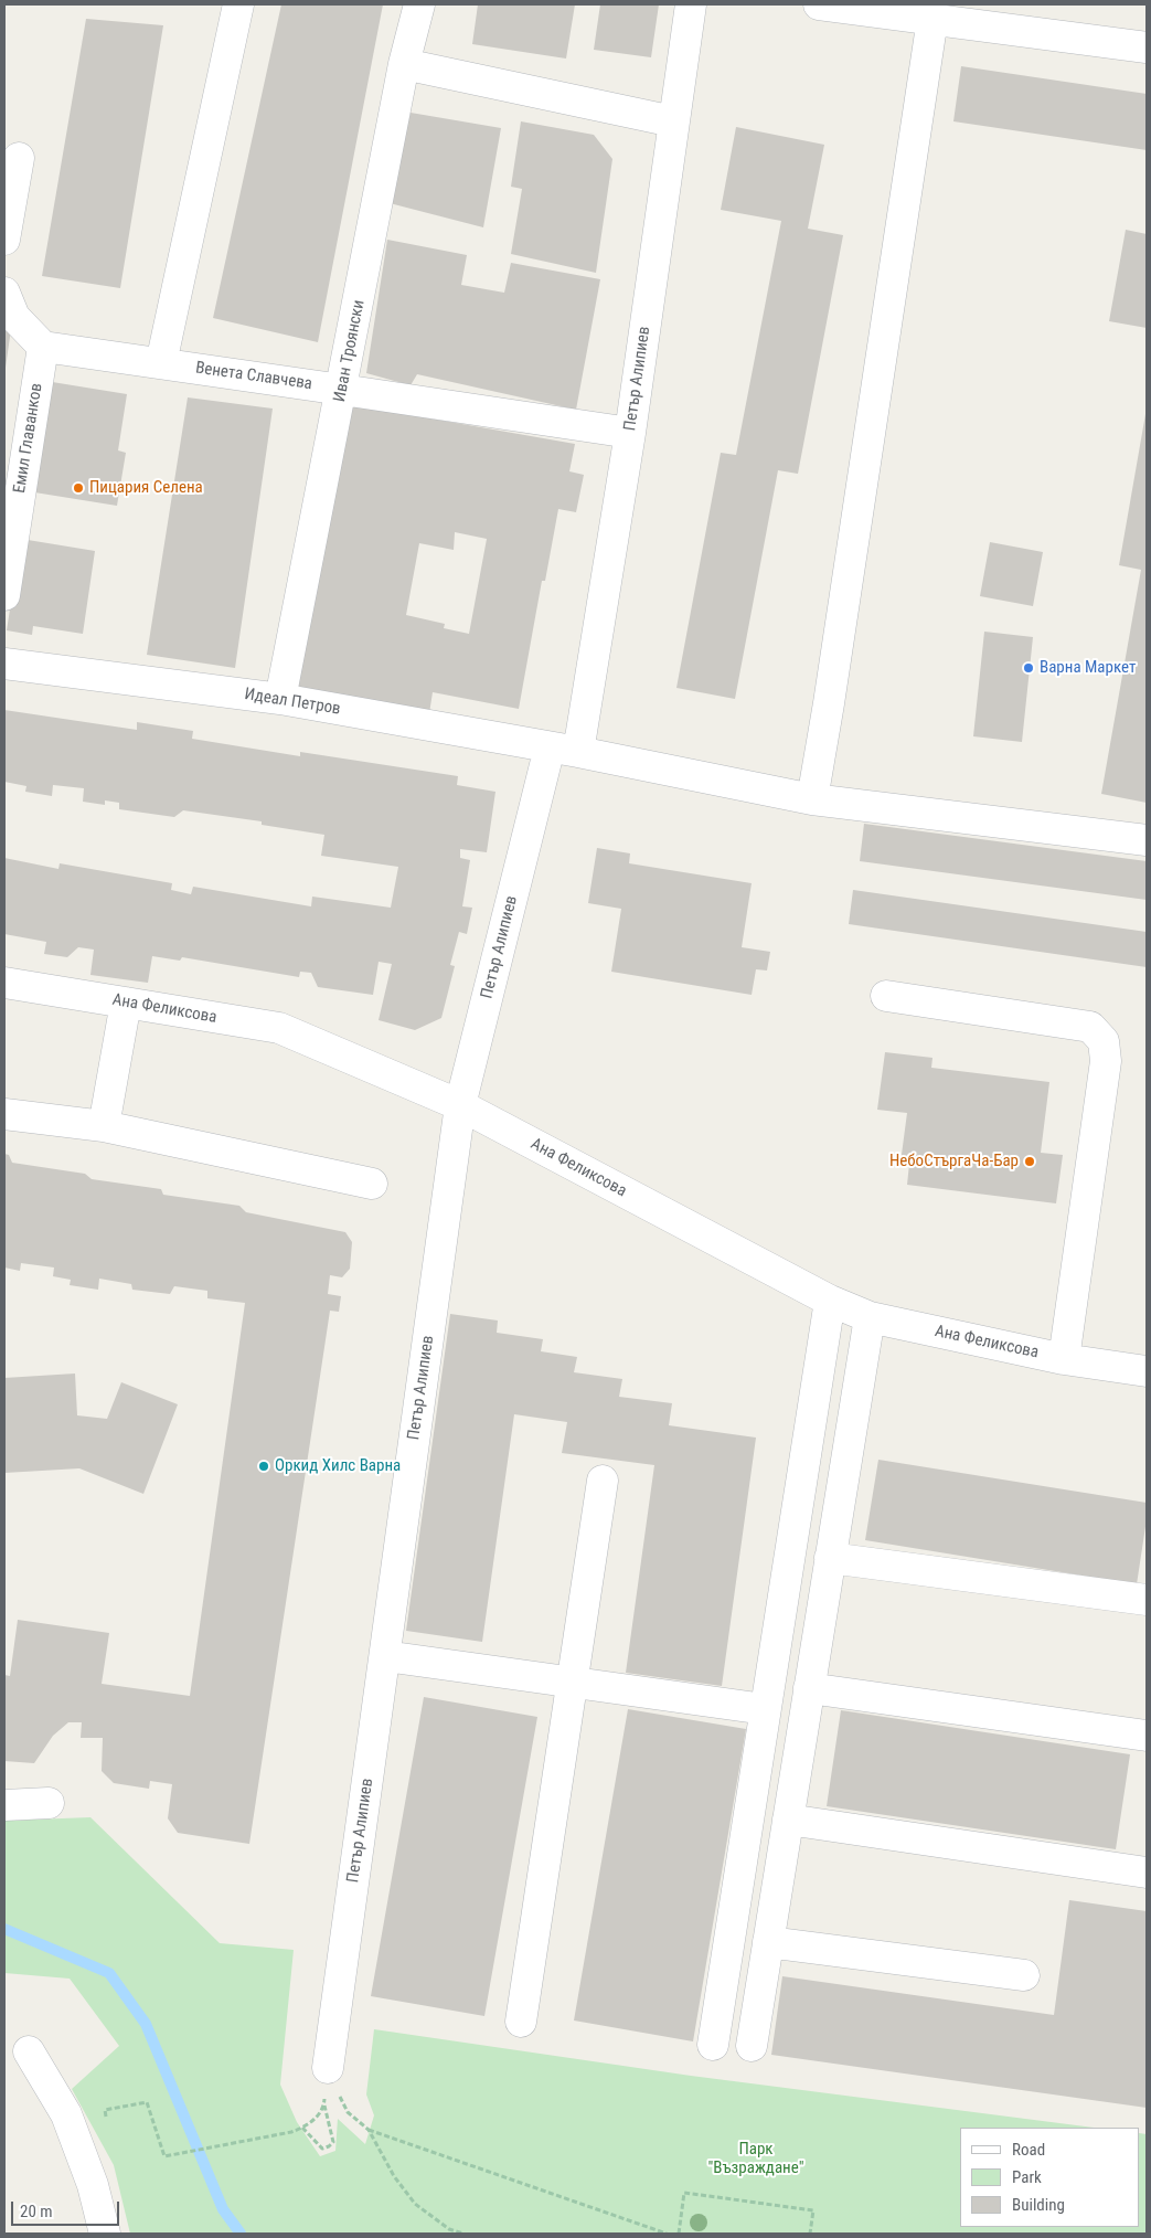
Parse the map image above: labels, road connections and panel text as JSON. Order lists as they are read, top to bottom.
{
  "streets": {
    "street": [
      "Иван Троянски",
      "Венета Славчева",
      "Петър Алипиев",
      "Емил Главанков",
      "Идеал Петров",
      "Ана Феликсова"
    ]
  },
  "crossings": [
    ["Иван Троянски", "Венета Славчева"],
    ["Иван Троянски", "Идеал Петров"],
    ["Венета Славчева", "Петър Алипиев"],
    ["Венета Славчева", "Емил Главанков"],
    ["Петър Алипиев", "Идеал Петров"],
    ["Петър Алипиев", "Ана Феликсова"]
  ],
  "parks": ["Парк \"Възраждане\""],
  "places": [
    "Пицария Селена",
    "Варна Маркет",
    "НебоСтъргаЧа-Бар",
    "Оркид Хилс Варна"
  ],
  "legend": ["Road", "Park", "Building"],
  "scale_bar": "20 m"
}
